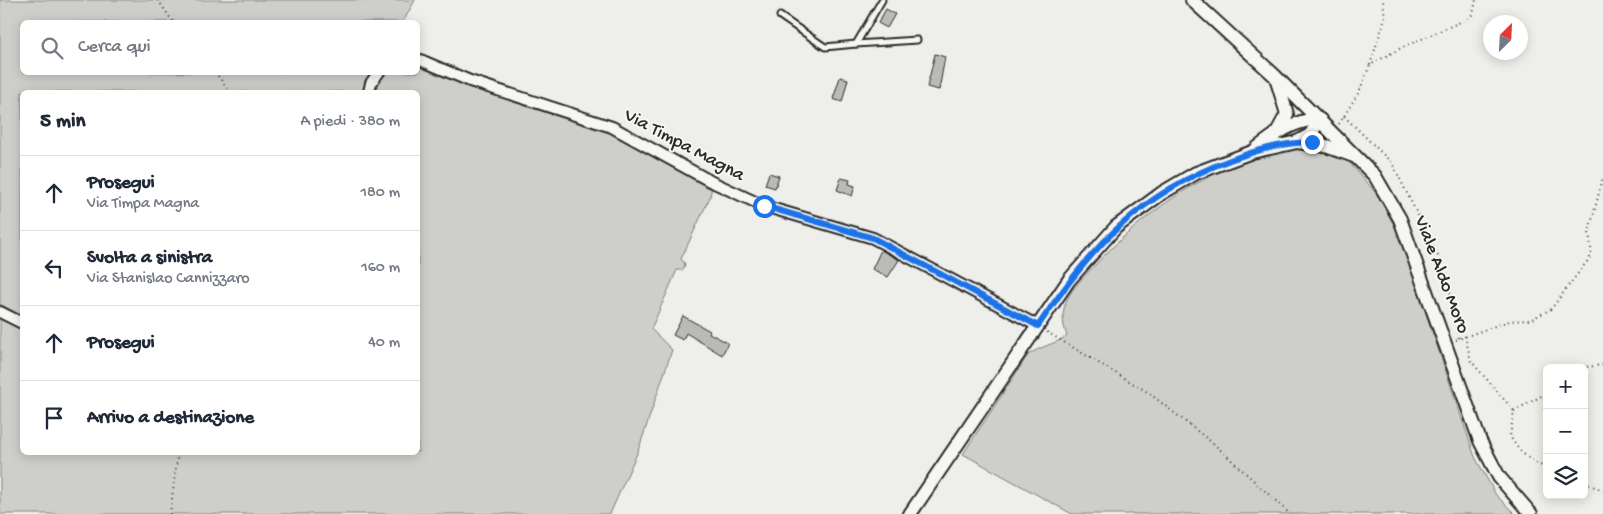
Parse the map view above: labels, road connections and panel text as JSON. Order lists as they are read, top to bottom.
{
  "streets": {
    "street": ["Via Timpa Magna", "Viale Aldo Moro"]
  },
  "north": "top right",
  "page": {
    "search": "Cerca qui",
    "heading": ["5 min", "A piedi · 380 m"],
    "list": [
      ["Prosegui", "Via Timpa Magna", "180 m"],
      ["Svolta a sinistra", "Via Stanislao Cannizzaro", "160 m"],
      ["Prosegui", "40 m"],
      "Arrivo a destinazione"
    ],
    "map_buttons": ["+", "−"]
  }
}
